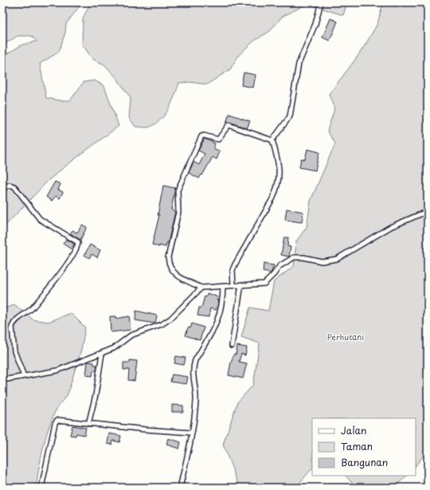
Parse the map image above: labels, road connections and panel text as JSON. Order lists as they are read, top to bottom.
{
  "parks": ["Perhutani"],
  "legend": ["Jalan", "Taman", "Bangunan"]
}
